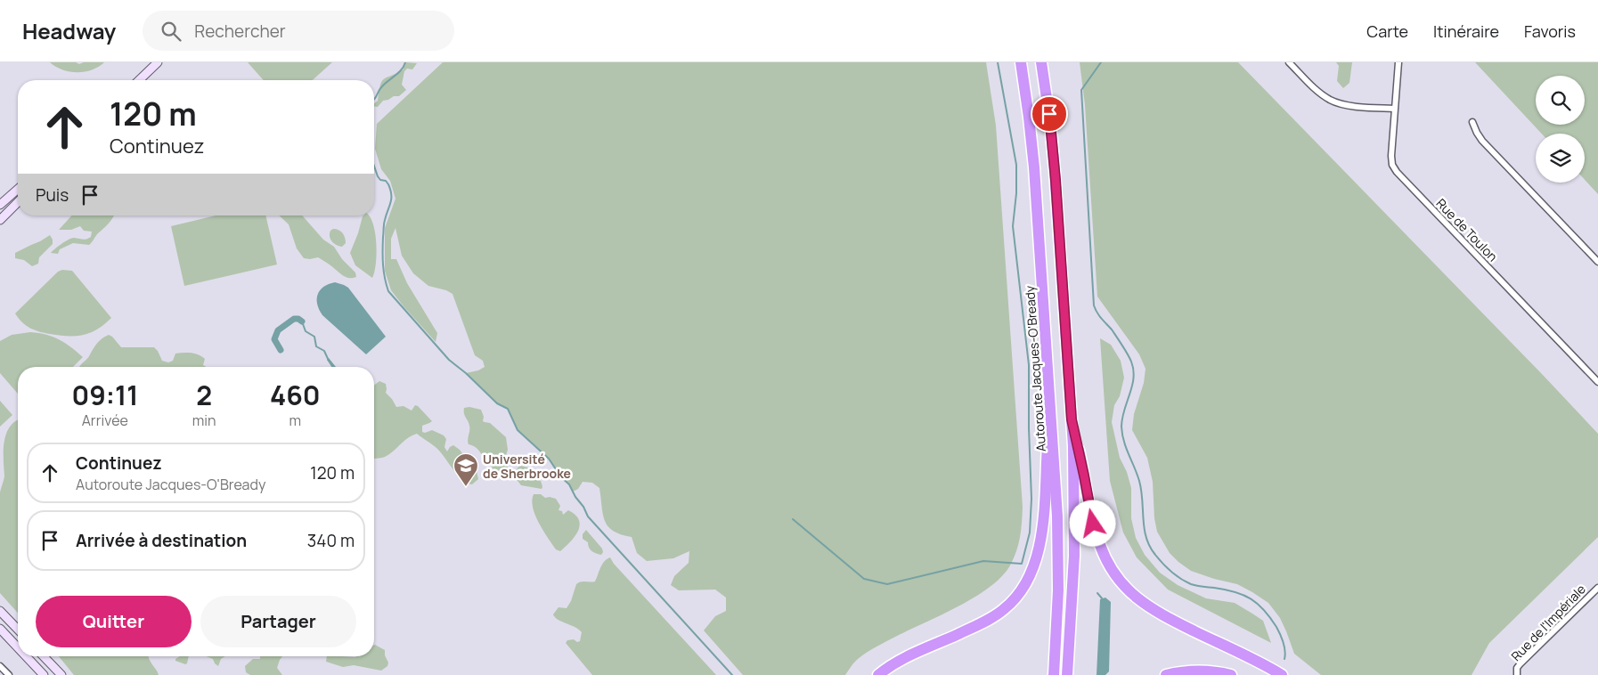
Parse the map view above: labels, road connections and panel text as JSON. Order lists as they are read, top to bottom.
{
  "streets": {
    "highway": ["Autoroute Jacques-O'Bready"],
    "street": ["Rue de Toulon", "Rue de l'Impériale"]
  },
  "places": {
    "school or university": ["Université de Sherbrooke"]
  },
  "page": {
    "header": "Headway",
    "search": "Rechercher",
    "nav": ["Carte", "Itinéraire", "Favoris"],
    "turn": ["120 m", "Continuez"],
    "then": "Puis",
    "eta": [
      "09:11",
      "Arrivée",
      "2",
      "min",
      "460",
      "m"
    ],
    "list": [
      {
        "name": "Continuez",
        "note": "Autoroute Jacques-O'Bready",
        "value": "120 m"
      },
      {
        "name": "Arrivée à destination",
        "value": "340 m"
      }
    ],
    "buttons": ["Quitter", "Partager"]
  }
}
